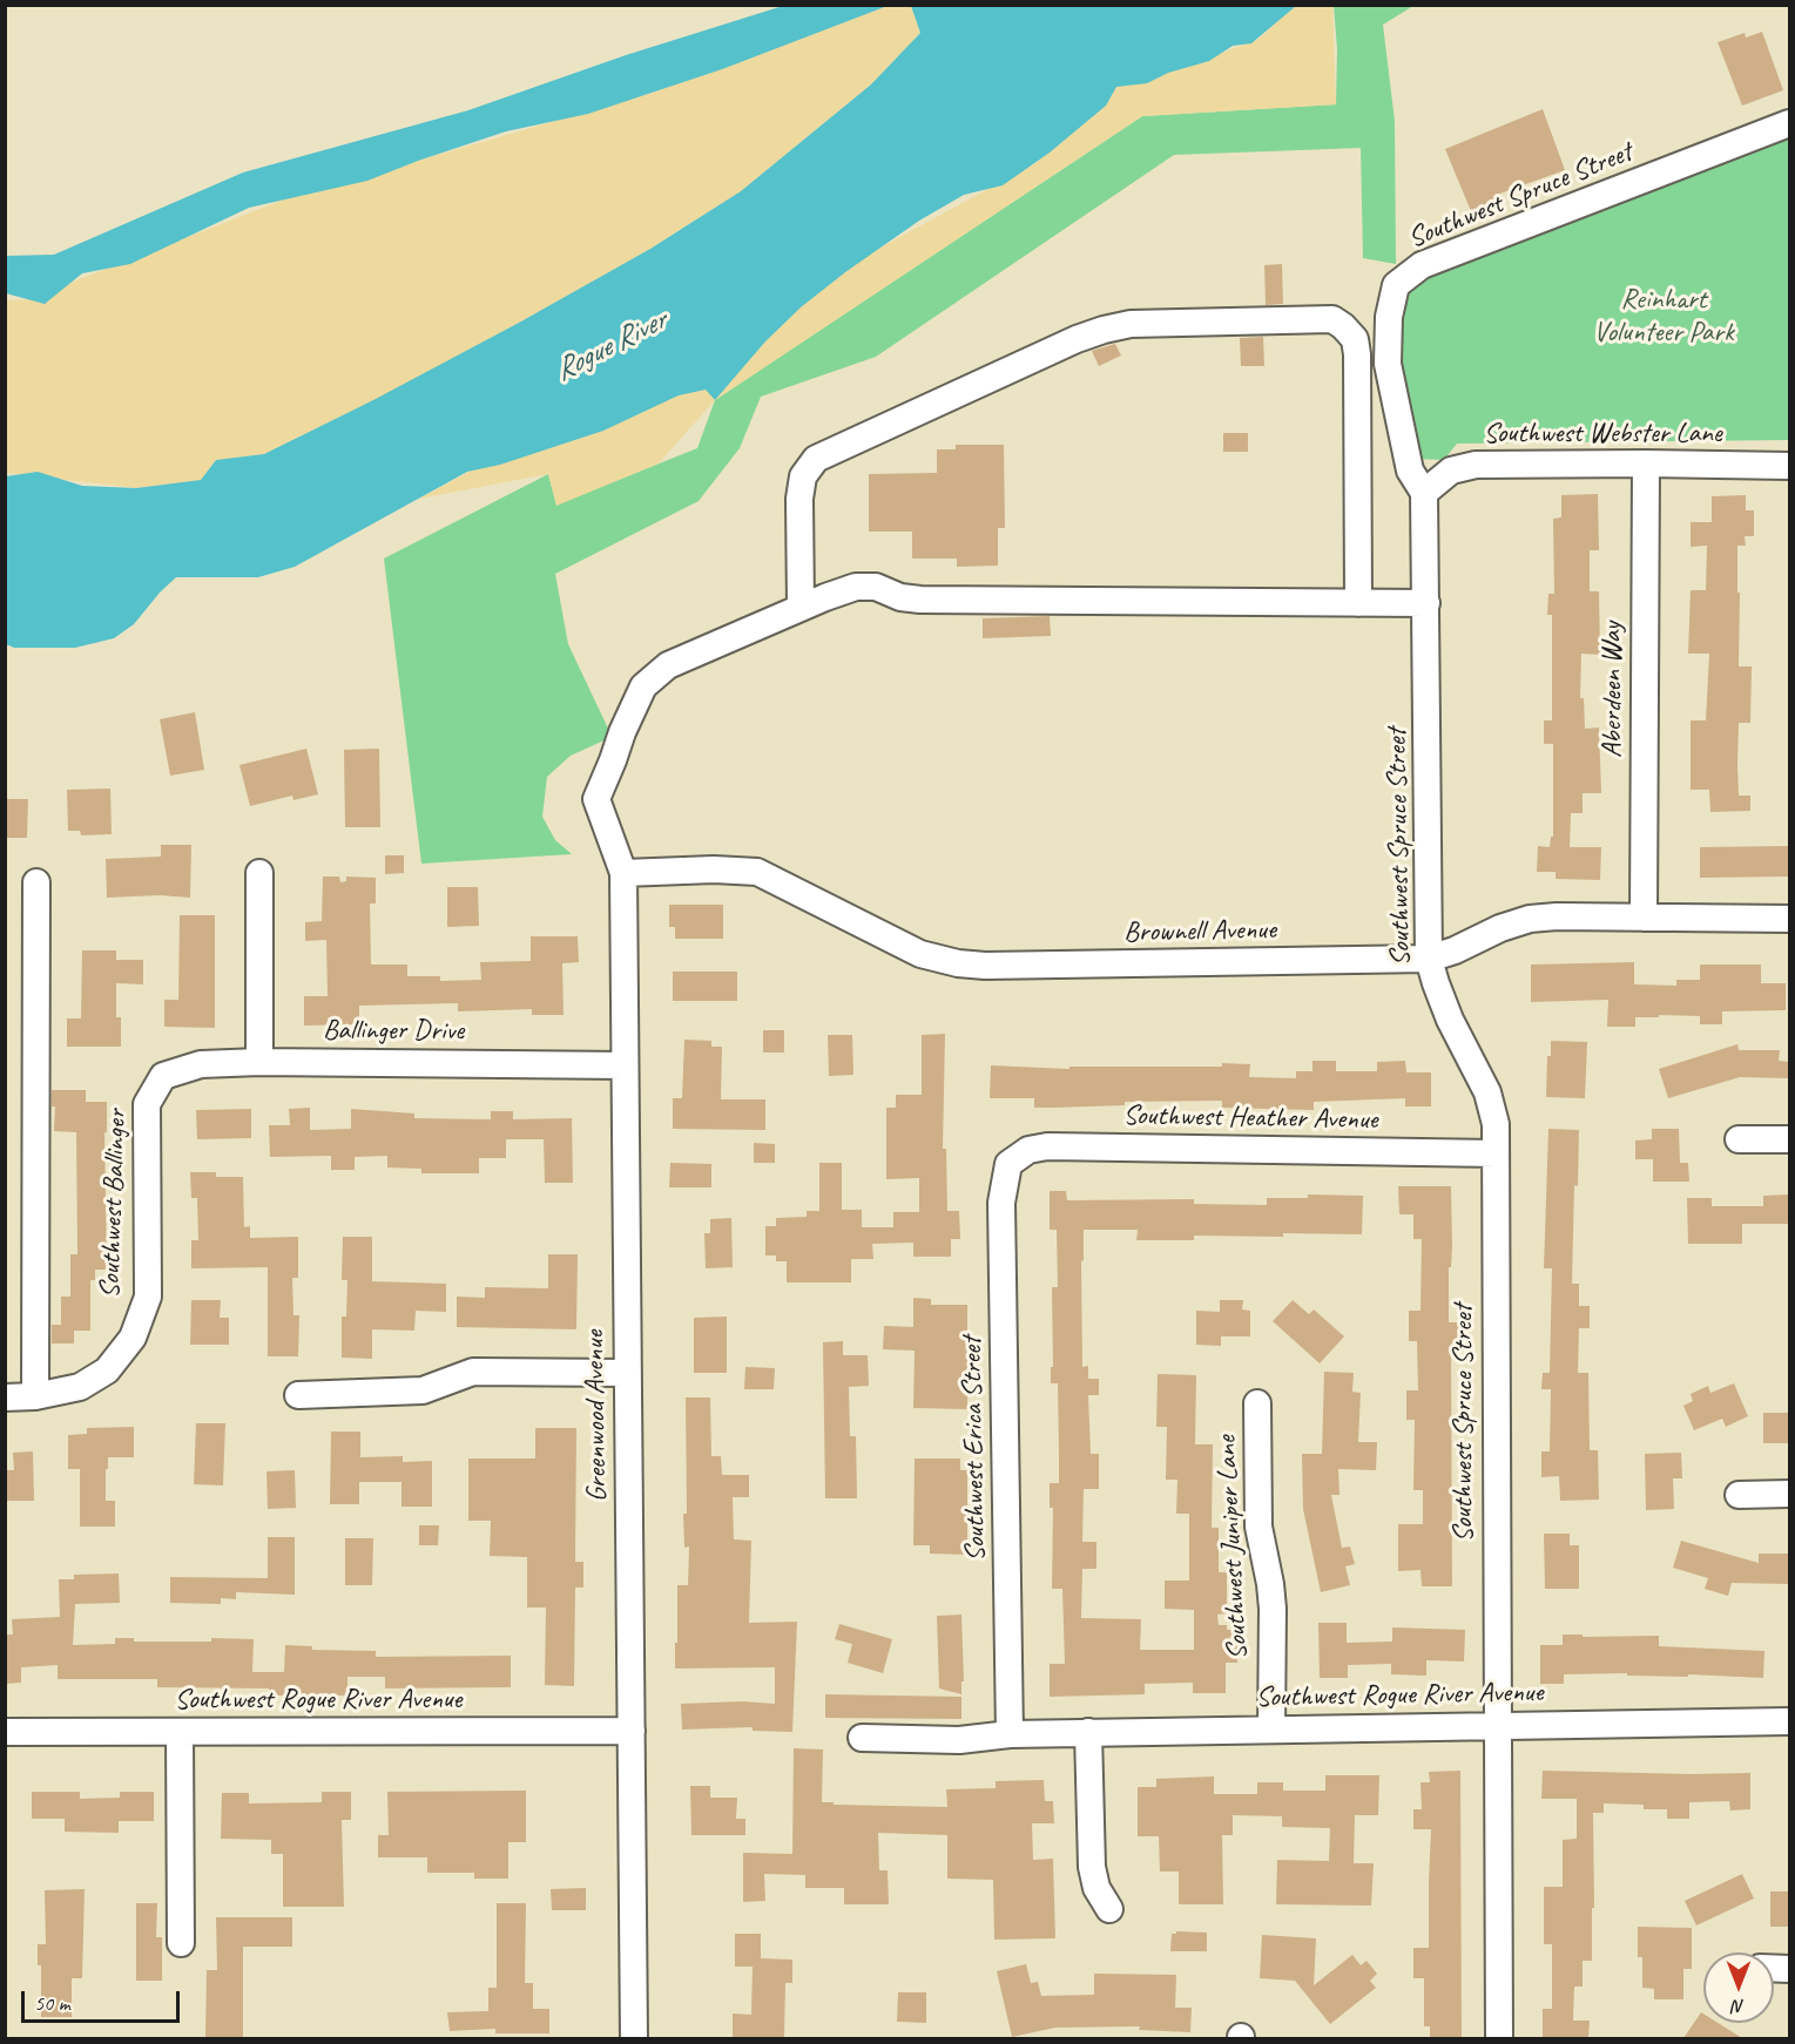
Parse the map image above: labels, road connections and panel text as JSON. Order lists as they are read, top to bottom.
{
  "streets": {
    "street": [
      "Southwest Spruce Street",
      "Southwest Webster Lane",
      "Aberdeen Way",
      "Brownell Avenue",
      "Ballinger Drive",
      "Southwest Heather Avenue",
      "Southwest Ballinger",
      "Greenwood Avenue",
      "Southwest Erica Street",
      "Southwest Juniper Lane",
      "Southwest Rogue River Avenue"
    ]
  },
  "crossings": [
    ["Southwest Spruce Street", "Southwest Webster Lane"],
    ["Southwest Spruce Street", "Brownell Avenue"],
    ["Southwest Spruce Street", "Southwest Heather Avenue"],
    ["Southwest Spruce Street", "Southwest Rogue River Avenue"],
    ["Southwest Webster Lane", "Aberdeen Way"],
    ["Aberdeen Way", "Brownell Avenue"],
    ["Brownell Avenue", "Greenwood Avenue"],
    ["Ballinger Drive", "Southwest Ballinger"],
    ["Ballinger Drive", "Greenwood Avenue"],
    ["Southwest Heather Avenue", "Southwest Erica Street"],
    ["Greenwood Avenue", "Southwest Rogue River Avenue"],
    ["Southwest Erica Street", "Southwest Rogue River Avenue"],
    ["Southwest Juniper Lane", "Southwest Rogue River Avenue"]
  ],
  "water": ["Rogue River"],
  "parks": ["Reinhart Volunteer Park"],
  "scale_bar": "50 m",
  "north": "bottom"
}
